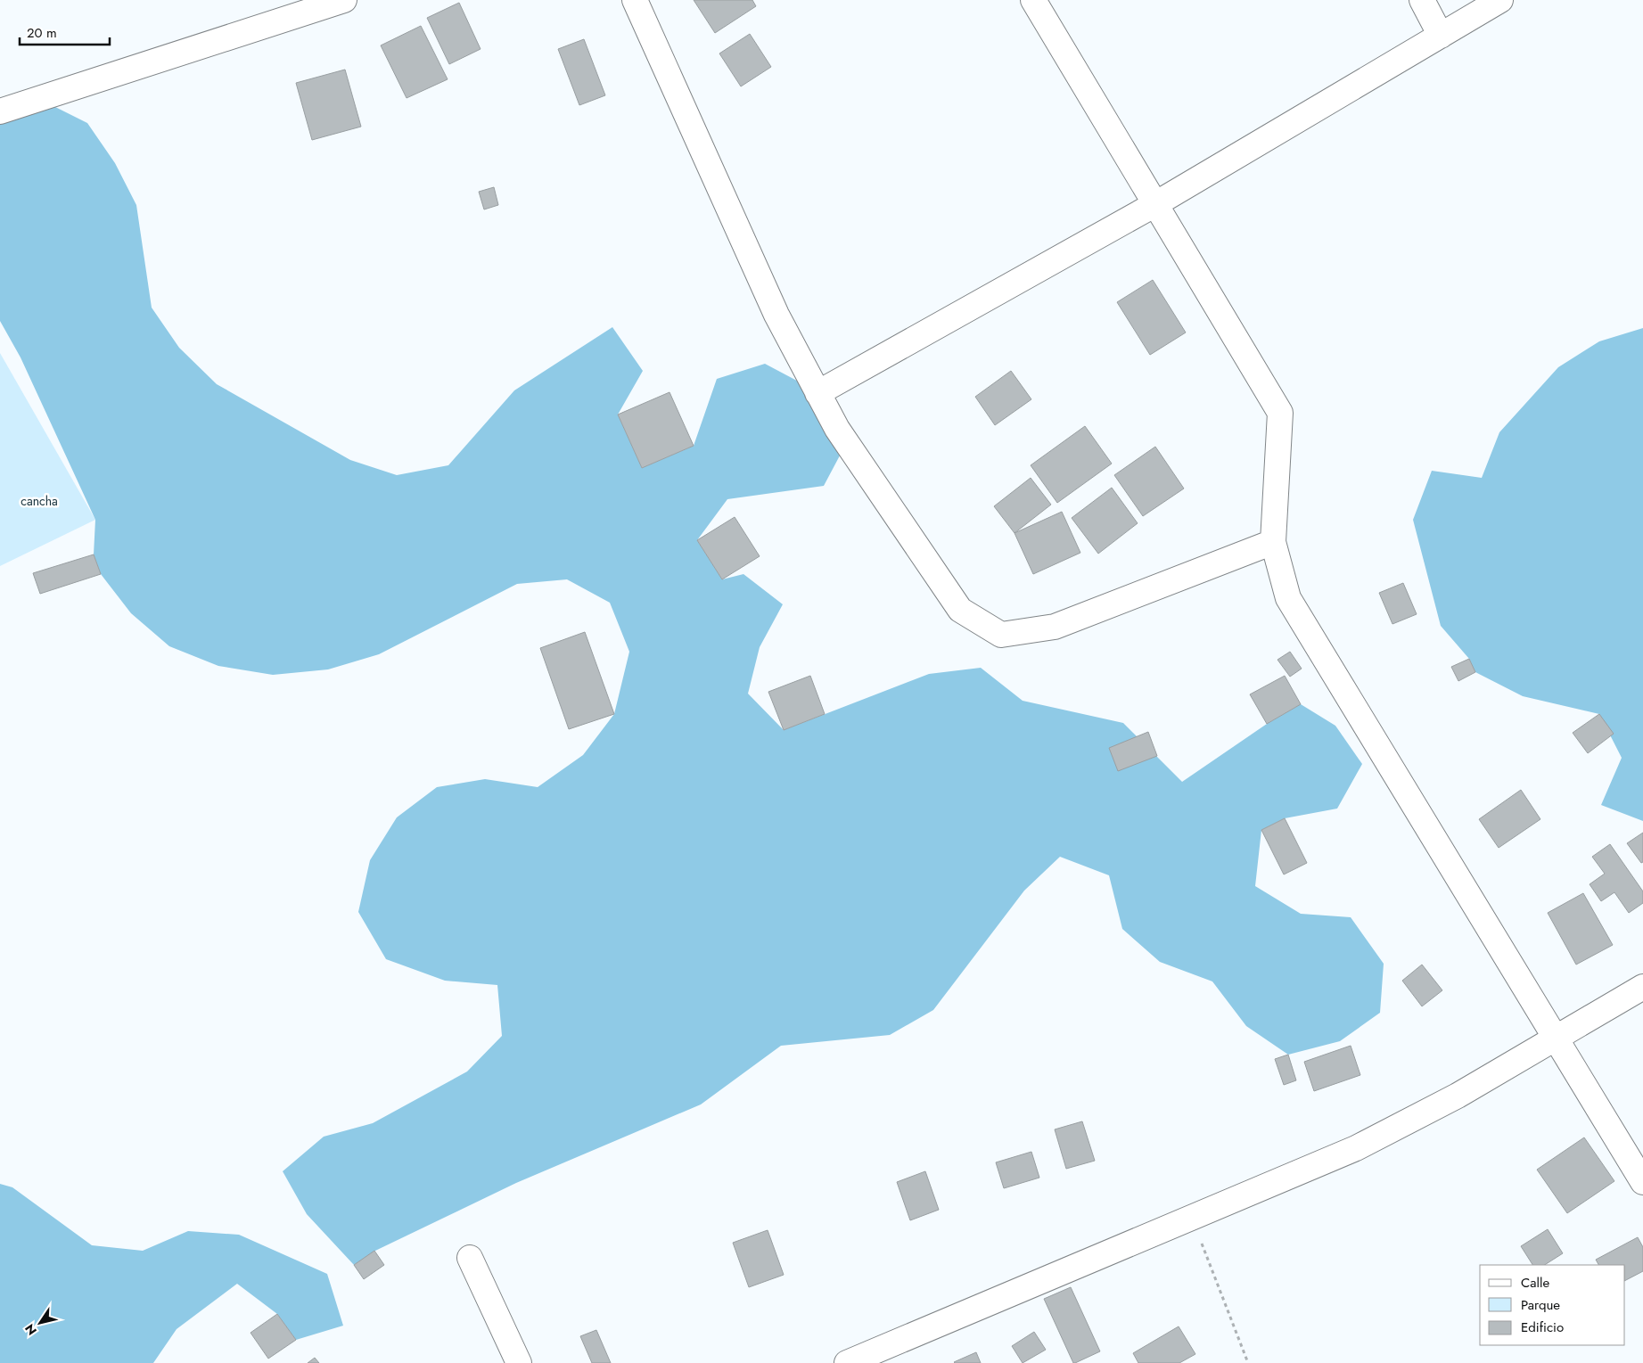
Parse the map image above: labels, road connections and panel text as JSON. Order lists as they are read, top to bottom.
{
  "parks": ["cancha"],
  "legend": ["Calle", "Parque", "Edificio"],
  "scale_bar": "20 m",
  "north": "bottom left"
}
